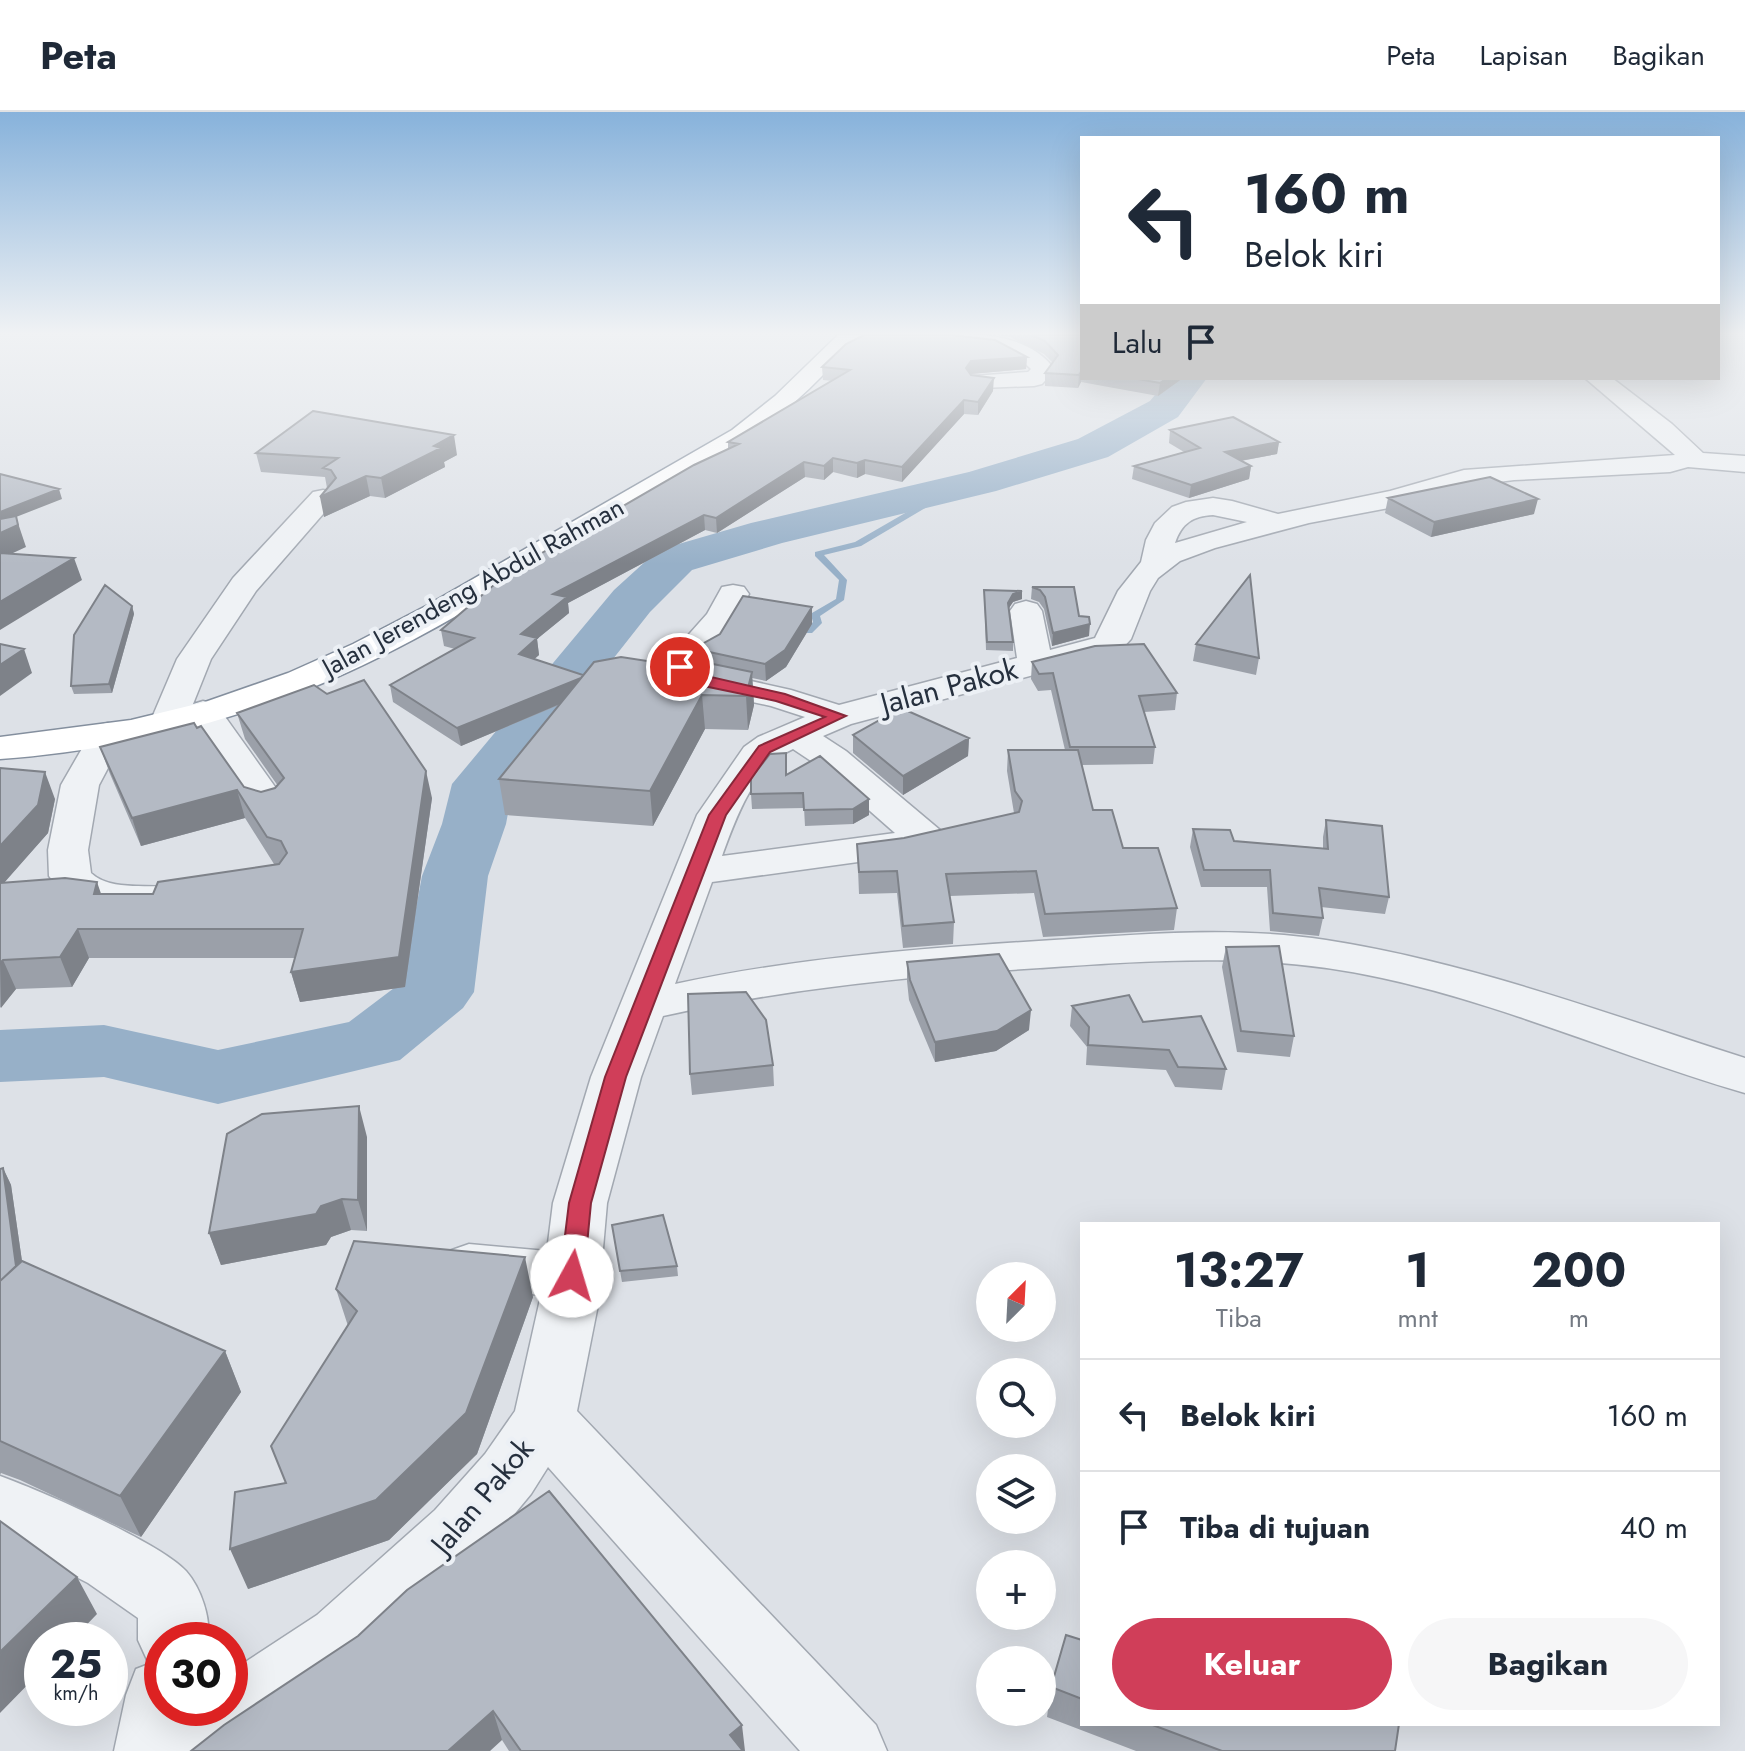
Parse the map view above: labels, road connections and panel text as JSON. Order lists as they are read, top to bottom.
{
  "streets": {
    "highway": ["Jalan Jerendeng Abdul Rahman"],
    "street": ["Jalan Pakok"]
  },
  "north": "top right",
  "page": {
    "header": "Peta",
    "nav": ["Peta", "Lapisan", "Bagikan"],
    "turn": ["160 m", "Belok kiri"],
    "then": "Lalu",
    "eta": [
      "13:27",
      "Tiba",
      "1",
      "mnt",
      "200",
      "m"
    ],
    "map_buttons": ["+", "−"],
    "list": [
      {
        "name": "Belok kiri",
        "value": "160 m"
      },
      {
        "name": "Tiba di tujuan",
        "value": "40 m"
      }
    ],
    "buttons": ["Keluar", "Bagikan"],
    "speed": "25 km/h",
    "limit": "30"
  }
}
